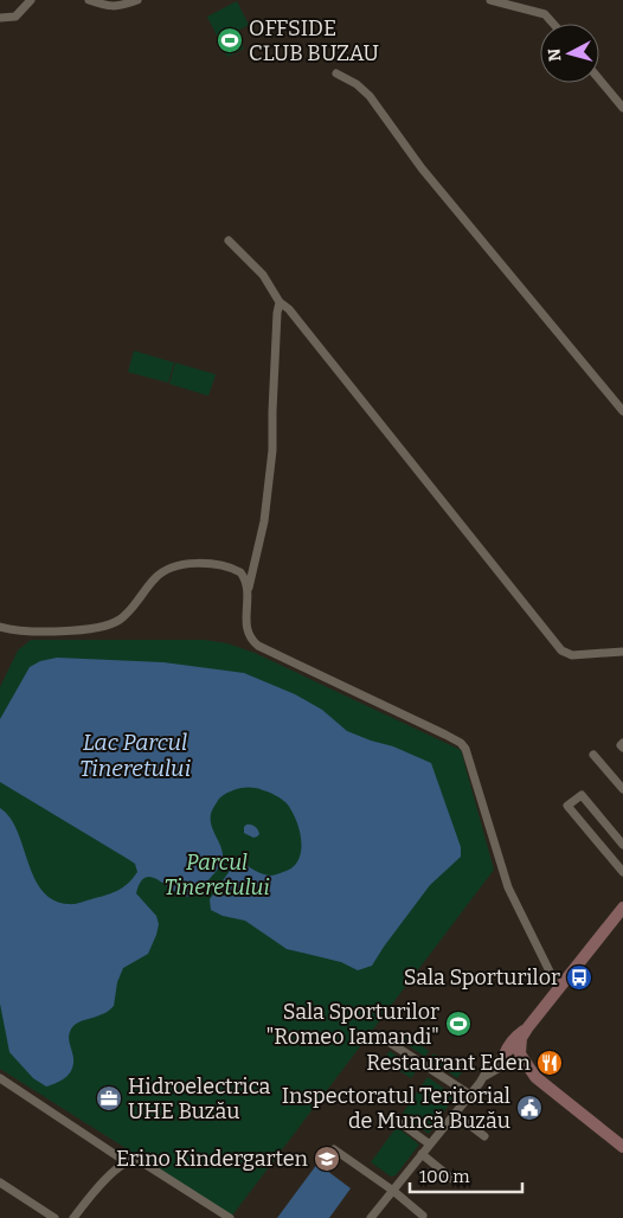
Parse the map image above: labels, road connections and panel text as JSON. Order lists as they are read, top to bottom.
{
  "water": ["Lac Parcul Tineretului"],
  "parks": ["Parcul Tineretului"],
  "places": {
    "sports": ["OFFSIDE CLUB BUZAU", "Sala Sporturilor \"Romeo Iamandi\""],
    "bus stop": ["Sala Sporturilor"],
    "restaurant": ["Restaurant Eden"],
    "office": ["Hidroelectrica UHE Buzău"],
    "public building": ["Inspectoratul Teritorial de Muncă Buzău"],
    "school or university": ["Erino Kindergarten"]
  },
  "scale_bar": "100 m",
  "north": "left"
}
